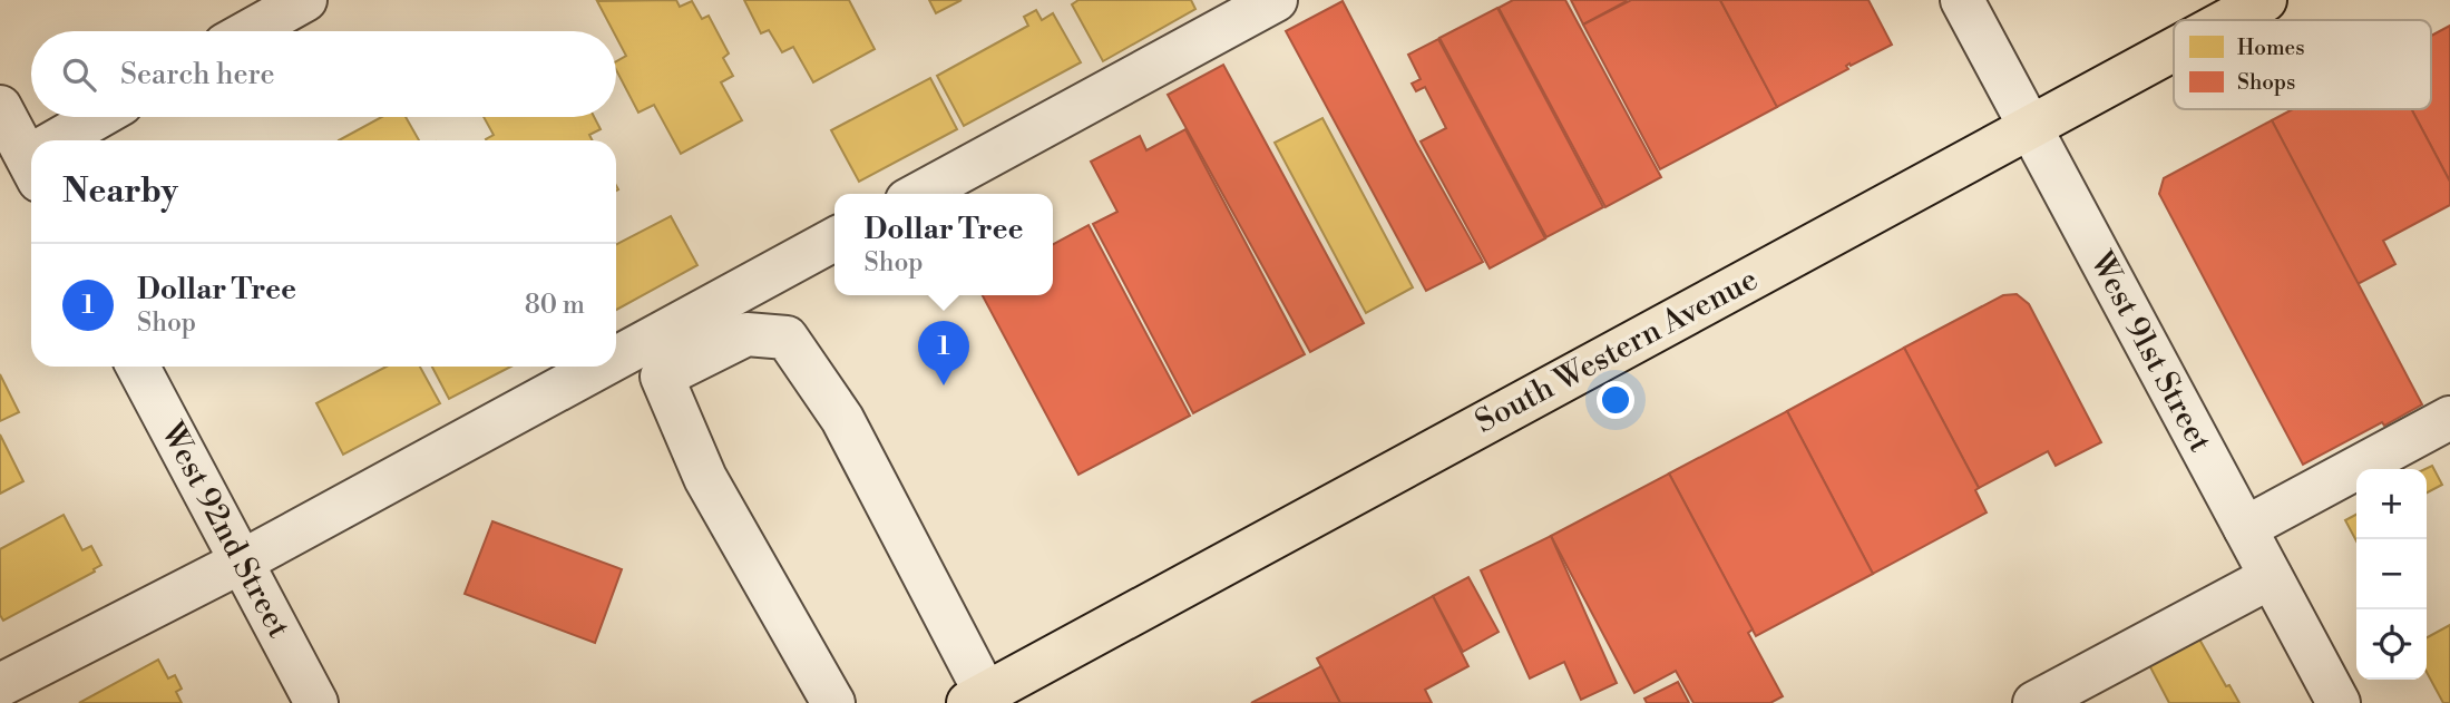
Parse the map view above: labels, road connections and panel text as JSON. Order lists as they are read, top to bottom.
{
  "streets": {
    "main road": ["South Western Avenue"],
    "street": ["West 91st Street", "West 92nd Street"]
  },
  "crossings": [
    ["South Western Avenue", "West 91st Street"]
  ],
  "legend": ["Homes", "Shops"],
  "page": {
    "search": "Search here",
    "heading": "Nearby",
    "popup": ["Dollar Tree", "Shop"],
    "list": [
      {
        "mark": "1",
        "name": "Dollar Tree",
        "note": "Shop",
        "value": "80 m"
      }
    ],
    "pins": "1",
    "map_buttons": ["+", "−"]
  }
}
